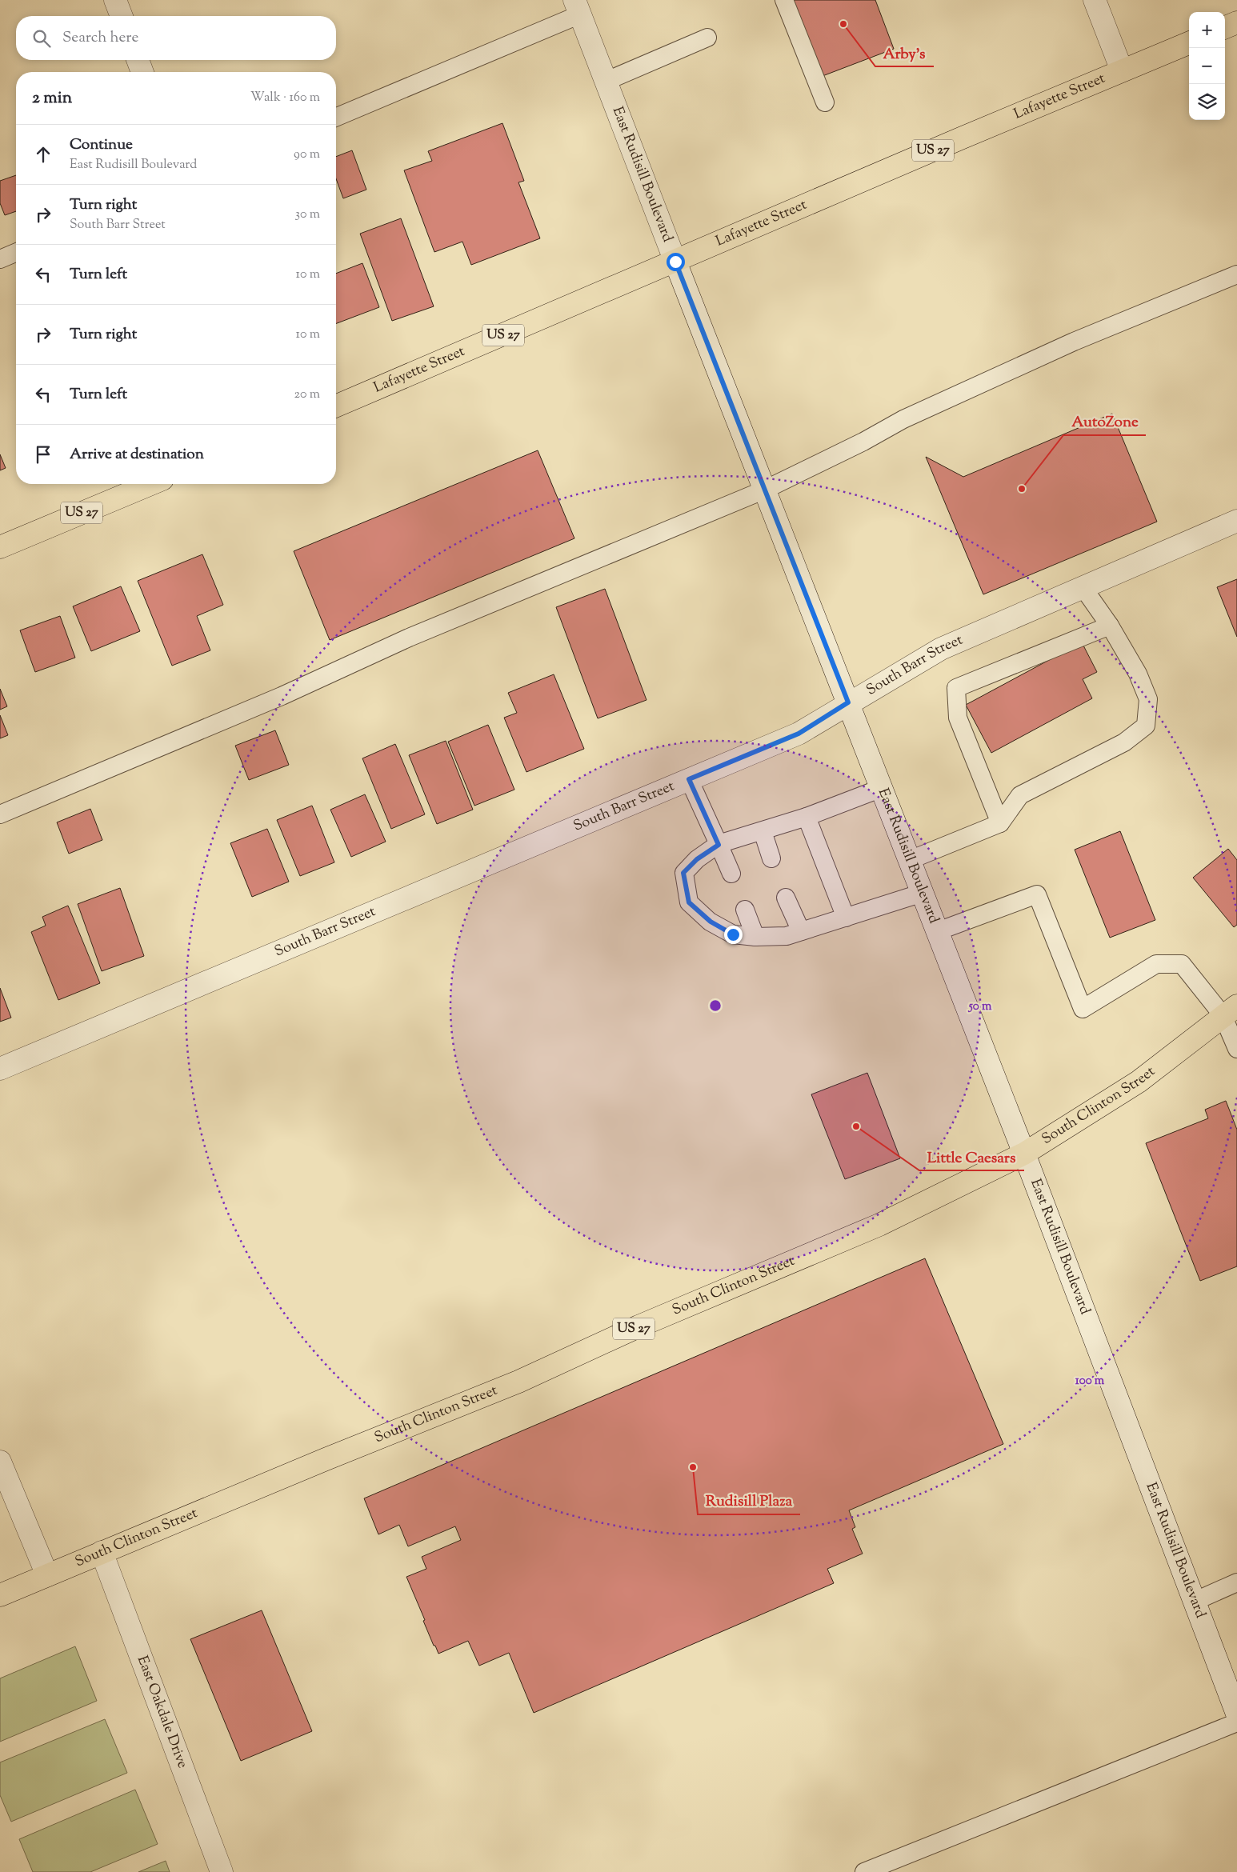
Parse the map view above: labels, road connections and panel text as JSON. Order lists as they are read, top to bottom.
{
  "streets": {
    "highway": ["Lafayette Street", "US 27", "South Clinton Street"],
    "street": ["East Rudisill Boulevard", "South Barr Street", "East Oakdale Drive"]
  },
  "crossings": [
    ["Lafayette Street", "East Rudisill Boulevard"],
    ["East Rudisill Boulevard", "South Barr Street"],
    ["East Rudisill Boulevard", "South Clinton Street"],
    ["South Clinton Street", "East Oakdale Drive"]
  ],
  "places": [
    "Arby's",
    "AutoZone",
    "Little Caesars",
    "Rudisill Plaza"
  ],
  "page": {
    "map_buttons": ["+", "−"],
    "search": "Search here",
    "heading": ["2 min", "Walk · 160 m"],
    "list": [
      ["Continue", "East Rudisill Boulevard", "90 m"],
      ["Turn right", "South Barr Street", "30 m"],
      ["Turn left", "10 m"],
      ["Turn right", "10 m"],
      ["Turn left", "20 m"],
      "Arrive at destination"
    ]
  },
  "rings": ["50 m", "100 m"]
}
